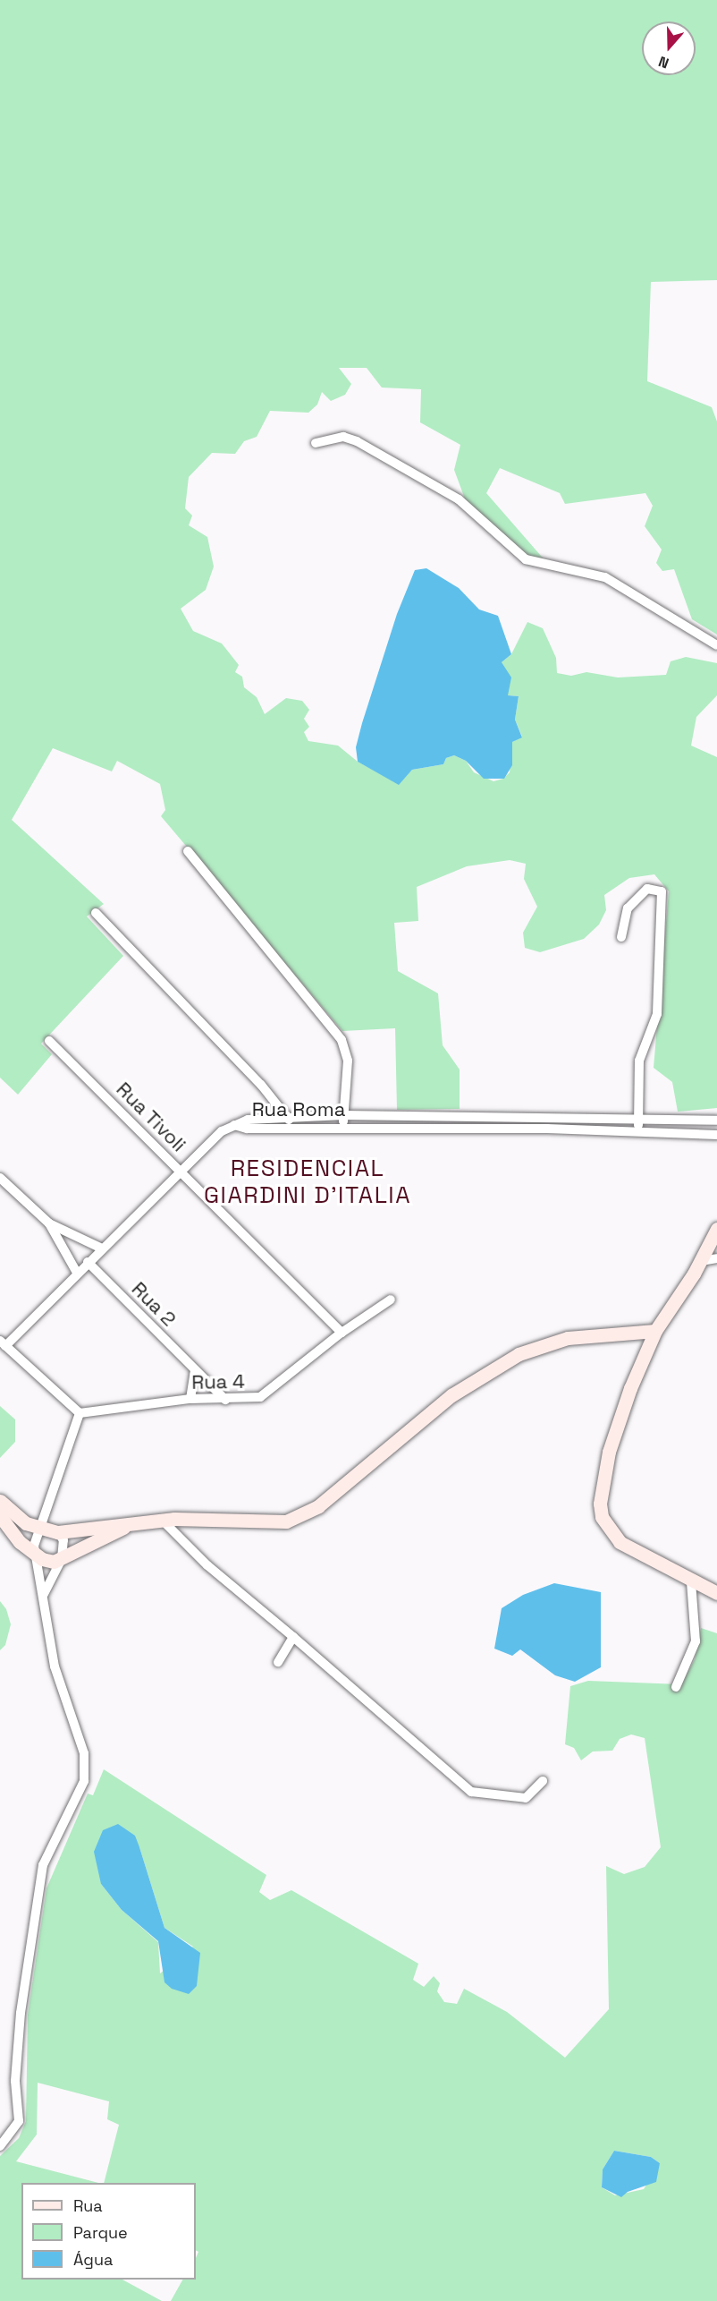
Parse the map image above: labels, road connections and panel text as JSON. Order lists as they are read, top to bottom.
{
  "streets": {
    "street": [
      "Rua Roma",
      "Rua Tivoli",
      "Rua 2",
      "Rua 4"
    ]
  },
  "crossings": [
    ["Rua Tivoli", "Rua 4"],
    ["Rua 2", "Rua 4"]
  ],
  "districts": ["RESIDENCIAL GIARDINI D'ITALIA"],
  "legend": ["Rua", "Parque", "Água"],
  "north": "bottom"
}
